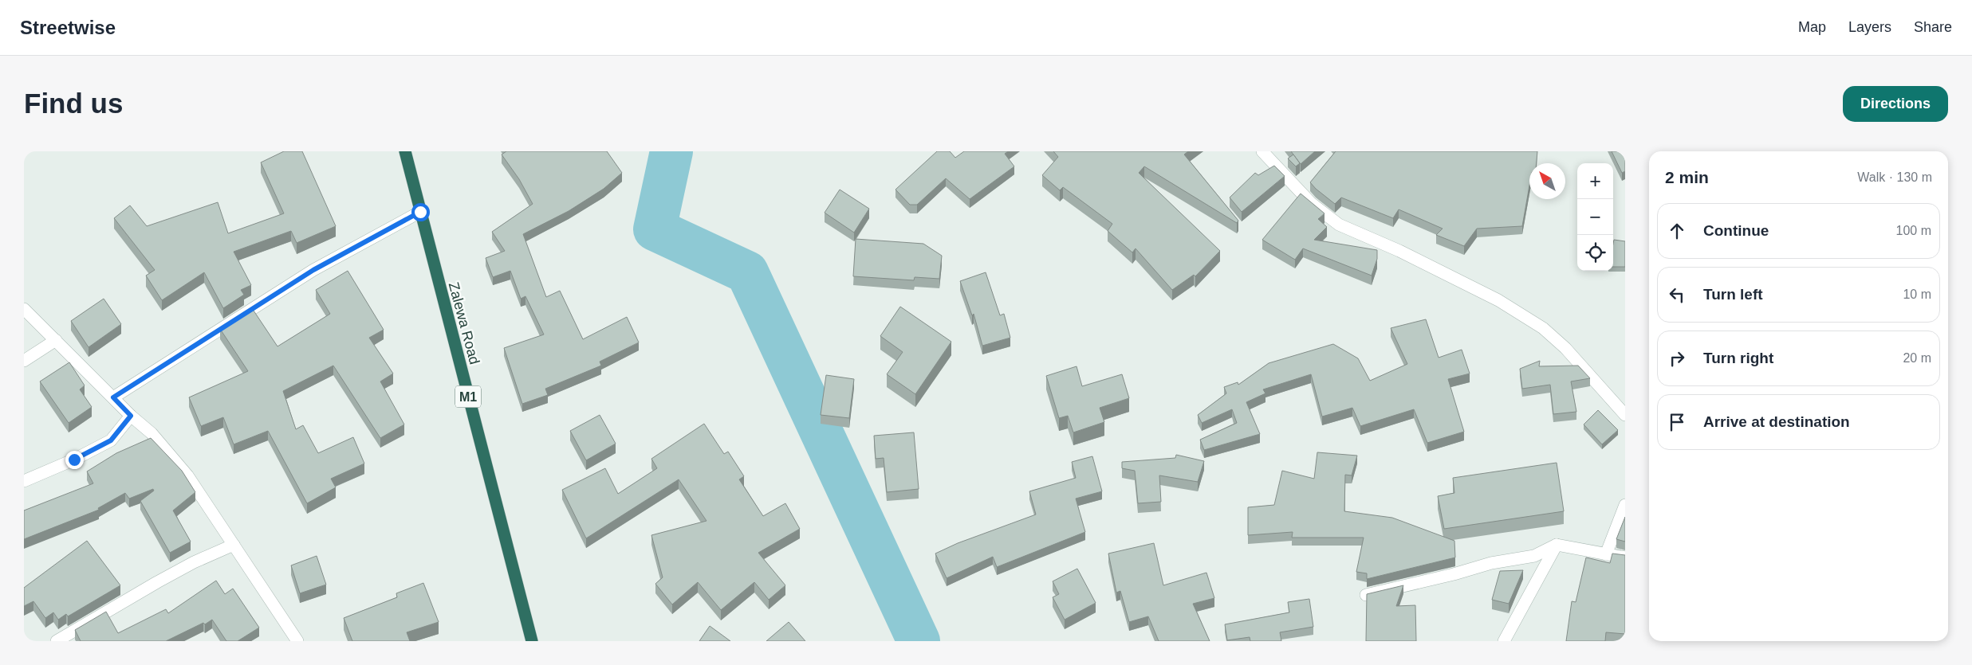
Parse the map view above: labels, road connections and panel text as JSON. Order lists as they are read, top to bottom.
{
  "streets": {
    "highway": ["Zalewa Road", "M1"]
  },
  "north": "top left",
  "page": {
    "header": "Streetwise",
    "nav": ["Map", "Layers", "Share"],
    "buttons": "Directions",
    "title": "Find us",
    "heading": ["2 min", "Walk · 130 m"],
    "map_buttons": ["+", "−"],
    "list": [
      ["Continue", "100 m"],
      ["Turn left", "10 m"],
      ["Turn right", "20 m"],
      "Arrive at destination"
    ]
  }
}
